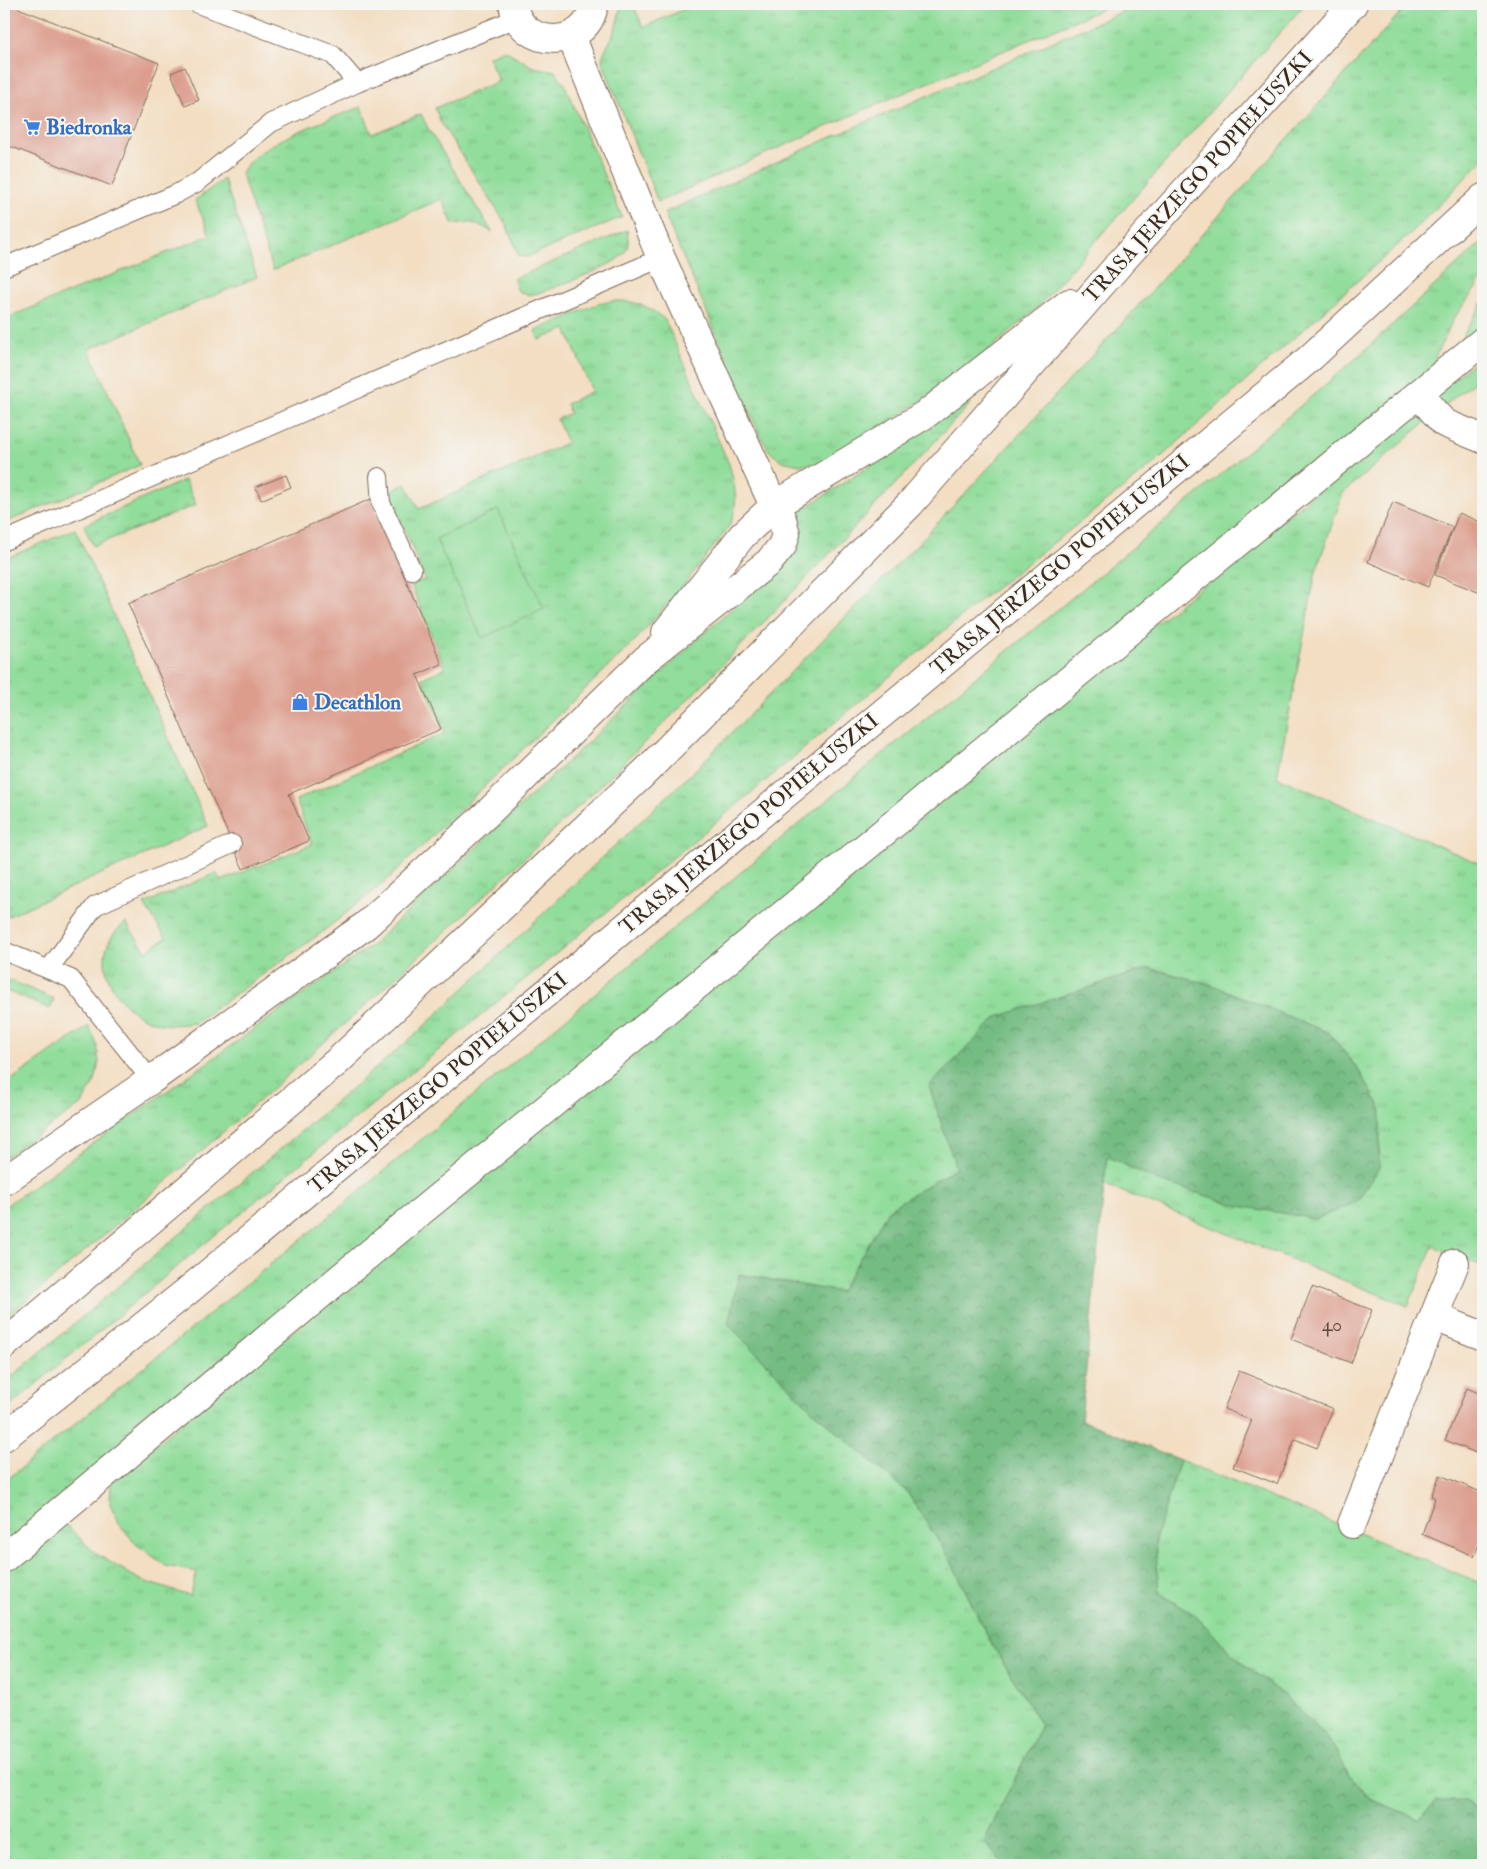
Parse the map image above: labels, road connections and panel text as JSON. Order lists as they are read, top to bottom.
{
  "streets": {
    "main road": ["TRASA JERZEGO POPIEŁUSZKI"]
  },
  "places": {
    "supermarket": ["Biedronka"],
    "shop": ["Decathlon"]
  },
  "house_numbers": ["40"]
}
